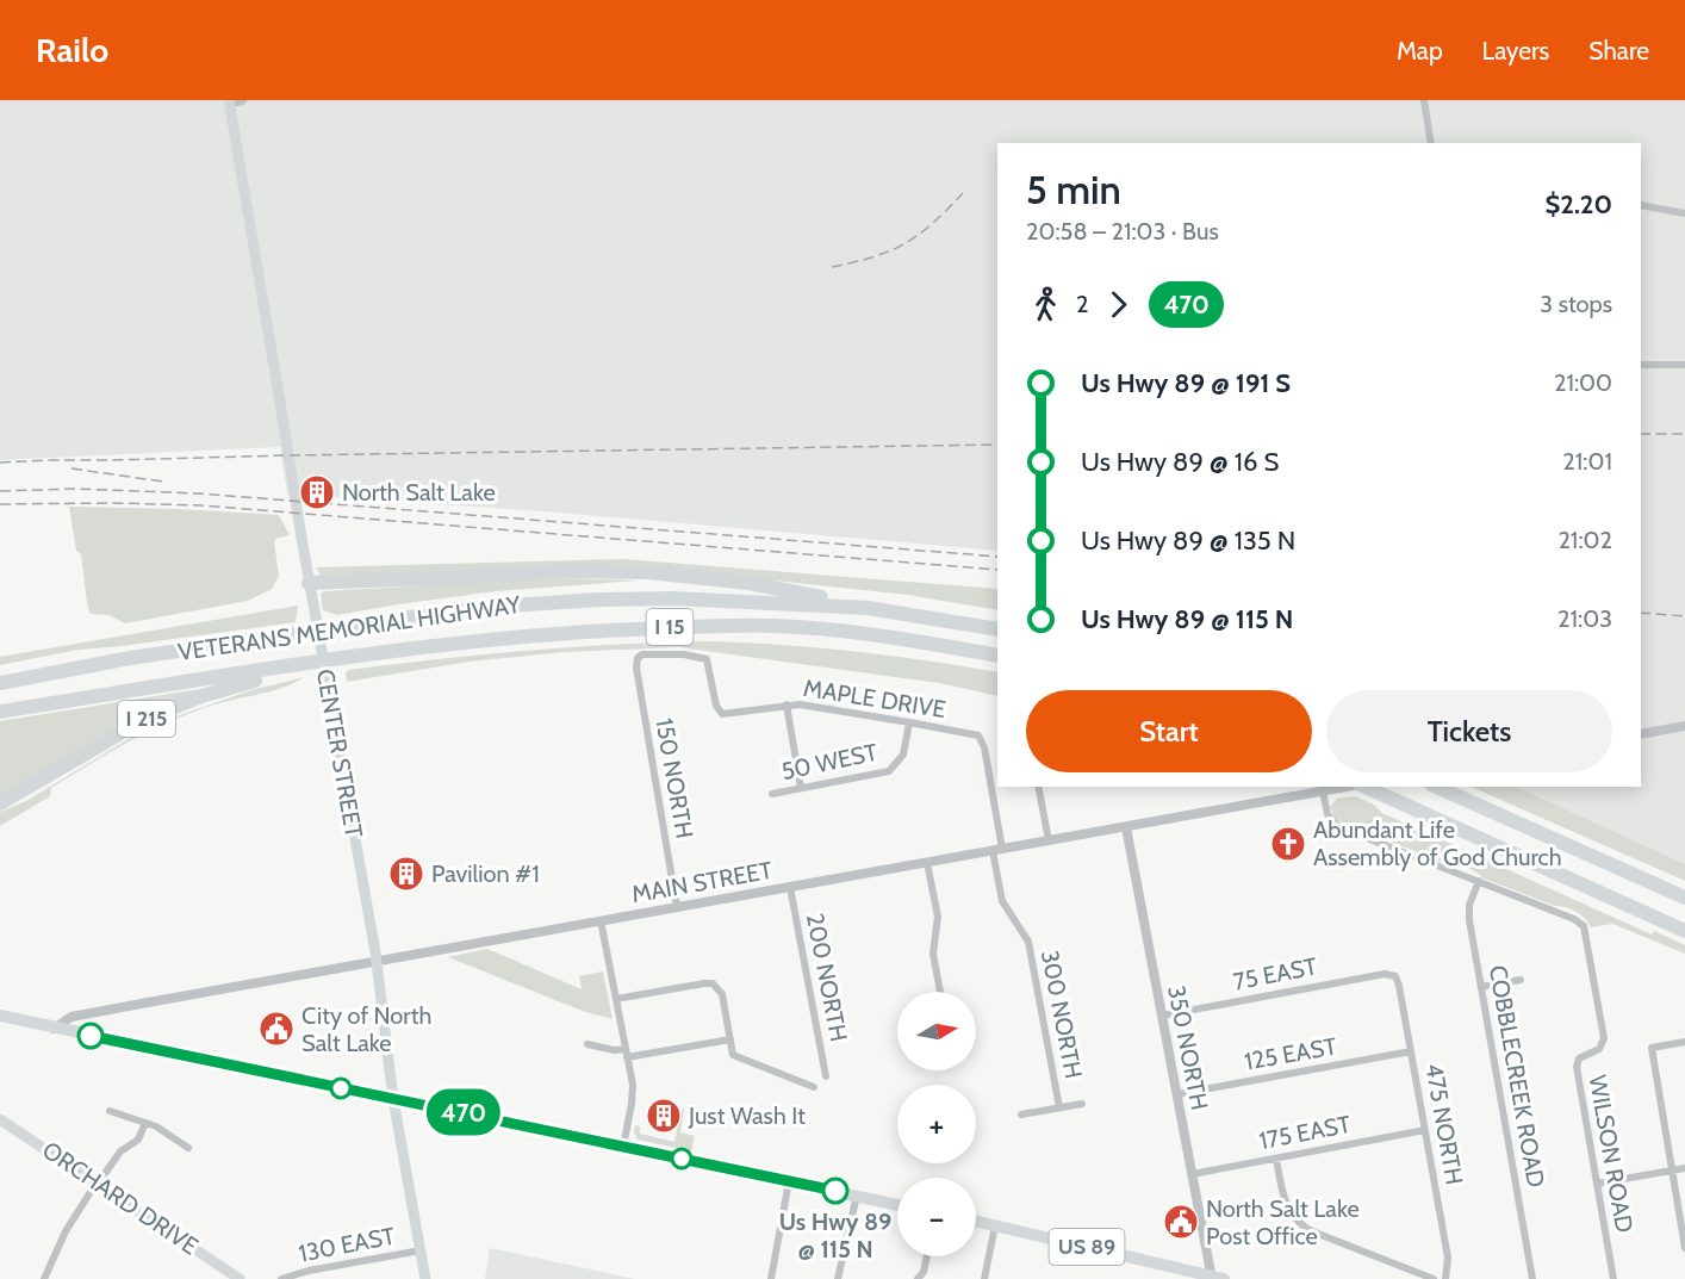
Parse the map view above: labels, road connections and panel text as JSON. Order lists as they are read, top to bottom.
{
  "streets": {
    "highway": ["I 15", "VETERANS MEMORIAL HIGHWAY", "I 215"],
    "main road": ["CENTER STREET", "ORCHARD DRIVE", "US 89"],
    "street": [
      "MAPLE DRIVE",
      "50 WEST",
      "150 NORTH",
      "MAIN STREET",
      "75 EAST",
      "200 NORTH",
      "300 NORTH",
      "350 NORTH",
      "125 EAST",
      "COBBLECREEK ROAD",
      "475 NORTH",
      "175 EAST",
      "WILSON ROAD",
      "130 EAST"
    ]
  },
  "crossings": [
    ["VETERANS MEMORIAL HIGHWAY", "I 215"],
    ["MAPLE DRIVE", "50 WEST"],
    ["MAPLE DRIVE", "150 NORTH"],
    ["MAPLE DRIVE", "300 NORTH"],
    ["CENTER STREET", "MAIN STREET"],
    ["CENTER STREET", "130 EAST"],
    ["150 NORTH", "MAIN STREET"],
    ["MAIN STREET", "200 NORTH"],
    ["MAIN STREET", "300 NORTH"],
    ["MAIN STREET", "350 NORTH"],
    ["75 EAST", "350 NORTH"],
    ["75 EAST", "475 NORTH"],
    ["350 NORTH", "125 EAST"],
    ["350 NORTH", "175 EAST"],
    ["350 NORTH", "US 89"],
    ["125 EAST", "475 NORTH"],
    ["COBBLECREEK ROAD", "WILSON ROAD"],
    ["475 NORTH", "175 EAST"]
  ],
  "places": {
    "building": ["North Salt Lake", "Pavilion #1", "Just Wash It"],
    "church": ["Abundant Life Assembly of God Church"],
    "public building": ["City of North Salt Lake", "North Salt Lake Post Office"],
    "other": ["Us Hwy 89 @ 115 N"]
  },
  "lines": ["bus line 470"],
  "north": "right",
  "page": {
    "header": "Railo",
    "nav": ["Map", "Layers", "Share"],
    "on_map": "470",
    "heading": ["5 min", "20:58 – 21:03 · Bus", "$2.20"],
    "legs": ["2", "470", "3 stops"],
    "list": [
      {
        "name": "Us Hwy 89 @ 191 S",
        "value": "21:00"
      },
      {
        "name": "Us Hwy 89 @ 16 S",
        "value": "21:01"
      },
      {
        "name": "Us Hwy 89 @ 135 N",
        "value": "21:02"
      },
      {
        "name": "Us Hwy 89 @ 115 N",
        "value": "21:03"
      }
    ],
    "buttons": ["Start", "Tickets"],
    "map_buttons": ["+", "−"]
  }
}
